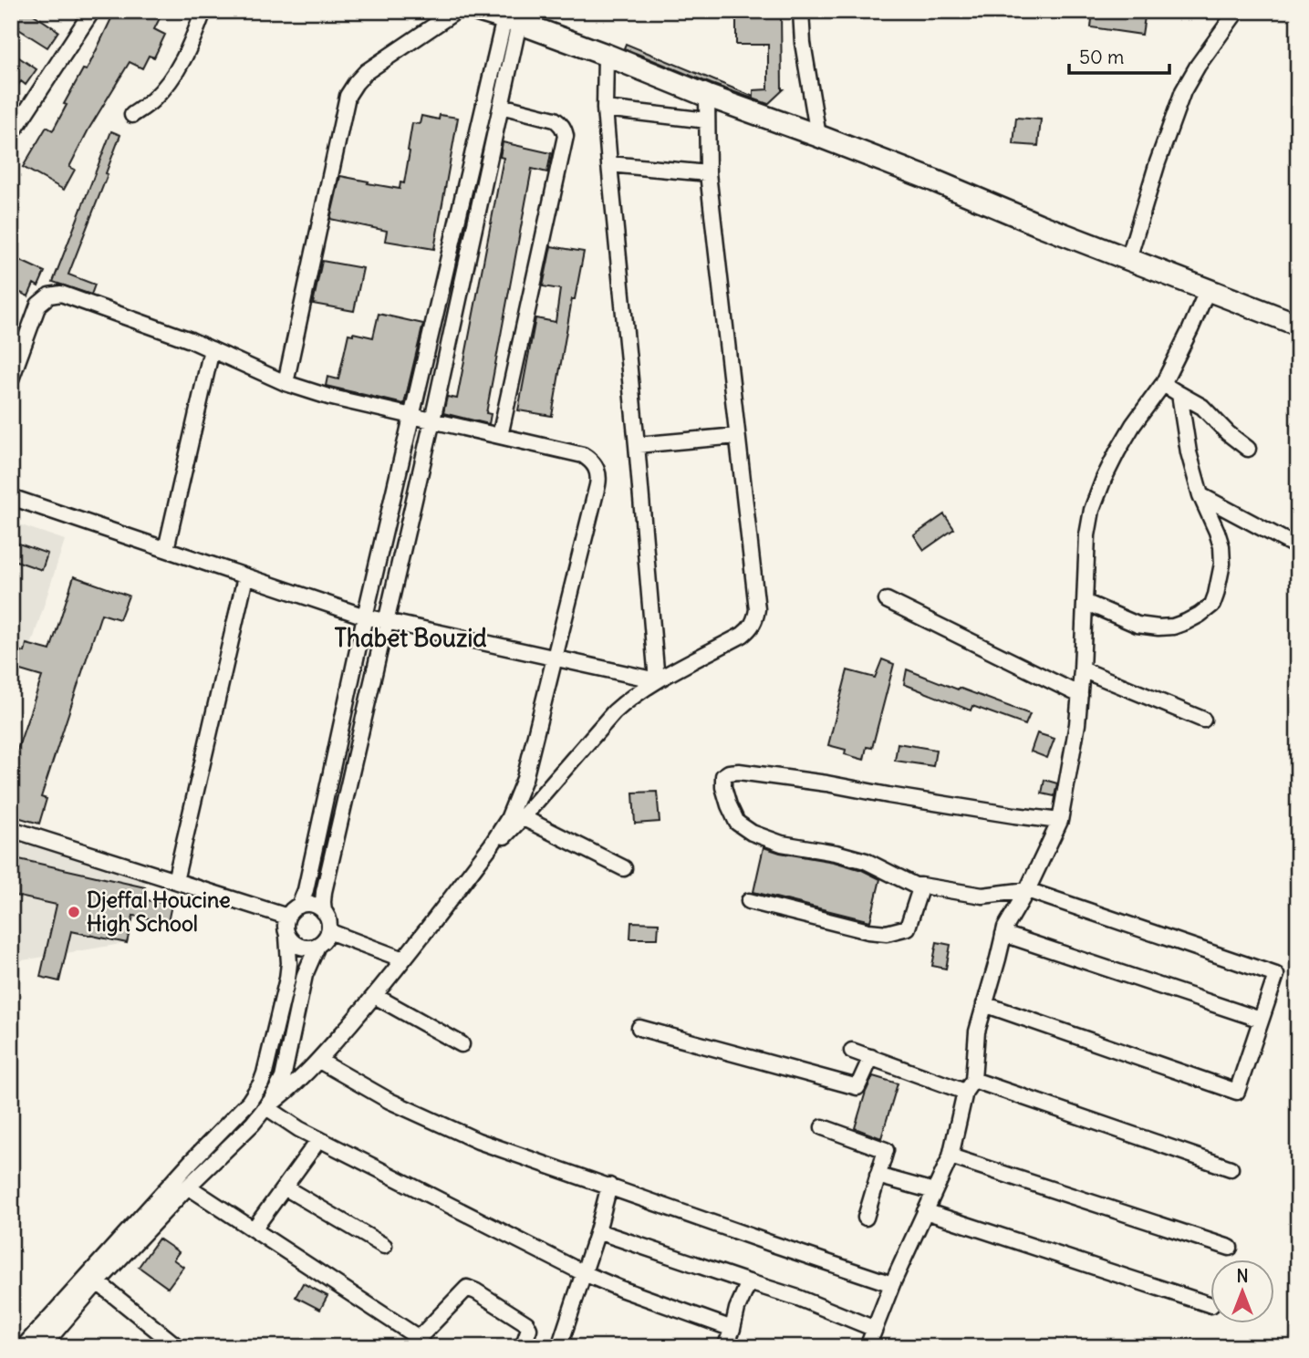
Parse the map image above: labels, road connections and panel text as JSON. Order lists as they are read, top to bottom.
{
  "districts": ["Thabet Bouzid"],
  "places": ["Djeffal Houcine High School"],
  "scale_bar": "50 m",
  "north": "top"
}
